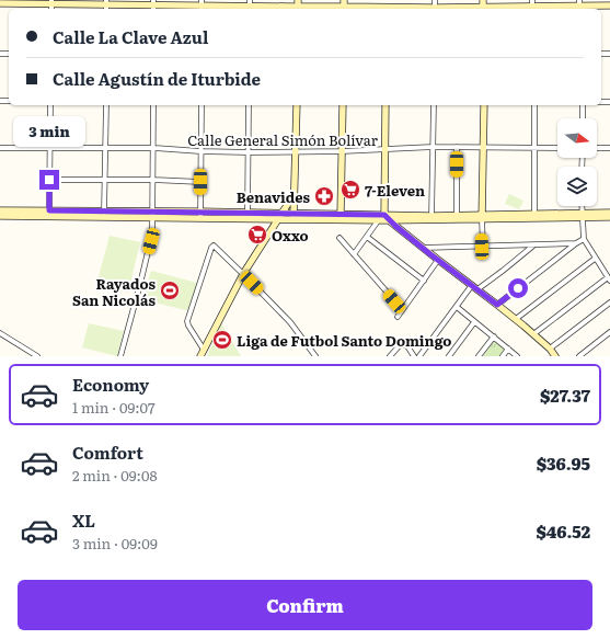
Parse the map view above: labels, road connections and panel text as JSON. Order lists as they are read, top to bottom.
{
  "streets": {
    "street": ["Calle General Simón Bolívar"]
  },
  "places": {
    "supermarket": ["7-Eleven", "Oxxo"],
    "pharmacy": ["Benavides"],
    "sports": ["Rayados San Nicolás", "Liga de Futbol Santo Domingo"]
  },
  "north": "right",
  "page": {
    "banner": ["Calle La Clave Azul", "Calle Agustín de Iturbide"],
    "bubble": "3 min",
    "list": [
      {
        "name": "Economy",
        "note": "1 min · 09:07",
        "value": "$27.37"
      },
      {
        "name": "Comfort",
        "note": "2 min · 09:08",
        "value": "$36.95"
      },
      {
        "name": "XL",
        "note": "3 min · 09:09",
        "value": "$46.52"
      }
    ],
    "buttons": "Confirm"
  }
}
